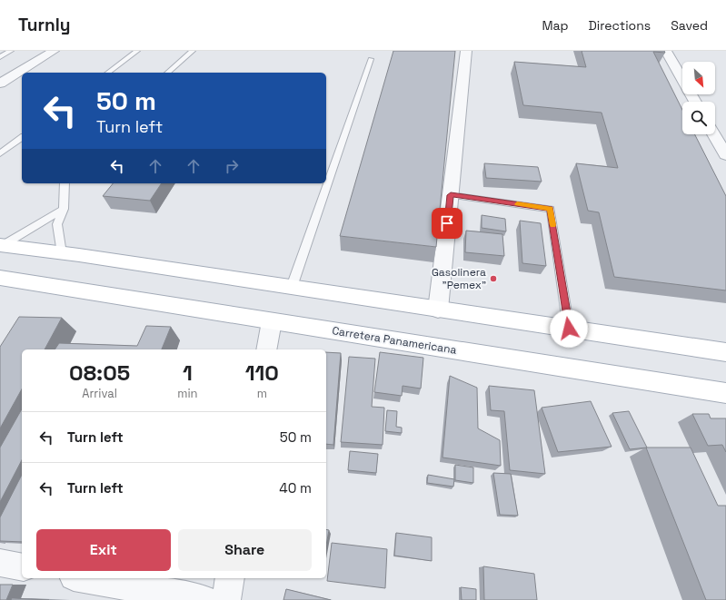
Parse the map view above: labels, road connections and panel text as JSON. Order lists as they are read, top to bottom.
{
  "streets": {
    "main road": ["Carretera Panamericana"]
  },
  "places": ["Gasolinera \"Pemex\""],
  "north": "bottom right",
  "page": {
    "header": "Turnly",
    "nav": ["Map", "Directions", "Saved"],
    "turn": ["50 m", "Turn left"],
    "eta": [
      "08:05",
      "Arrival",
      "1",
      "min",
      "110",
      "m"
    ],
    "list": [
      {
        "name": "Turn left",
        "value": "50 m"
      },
      {
        "name": "Turn left",
        "value": "40 m"
      }
    ],
    "buttons": ["Exit", "Share"]
  }
}
